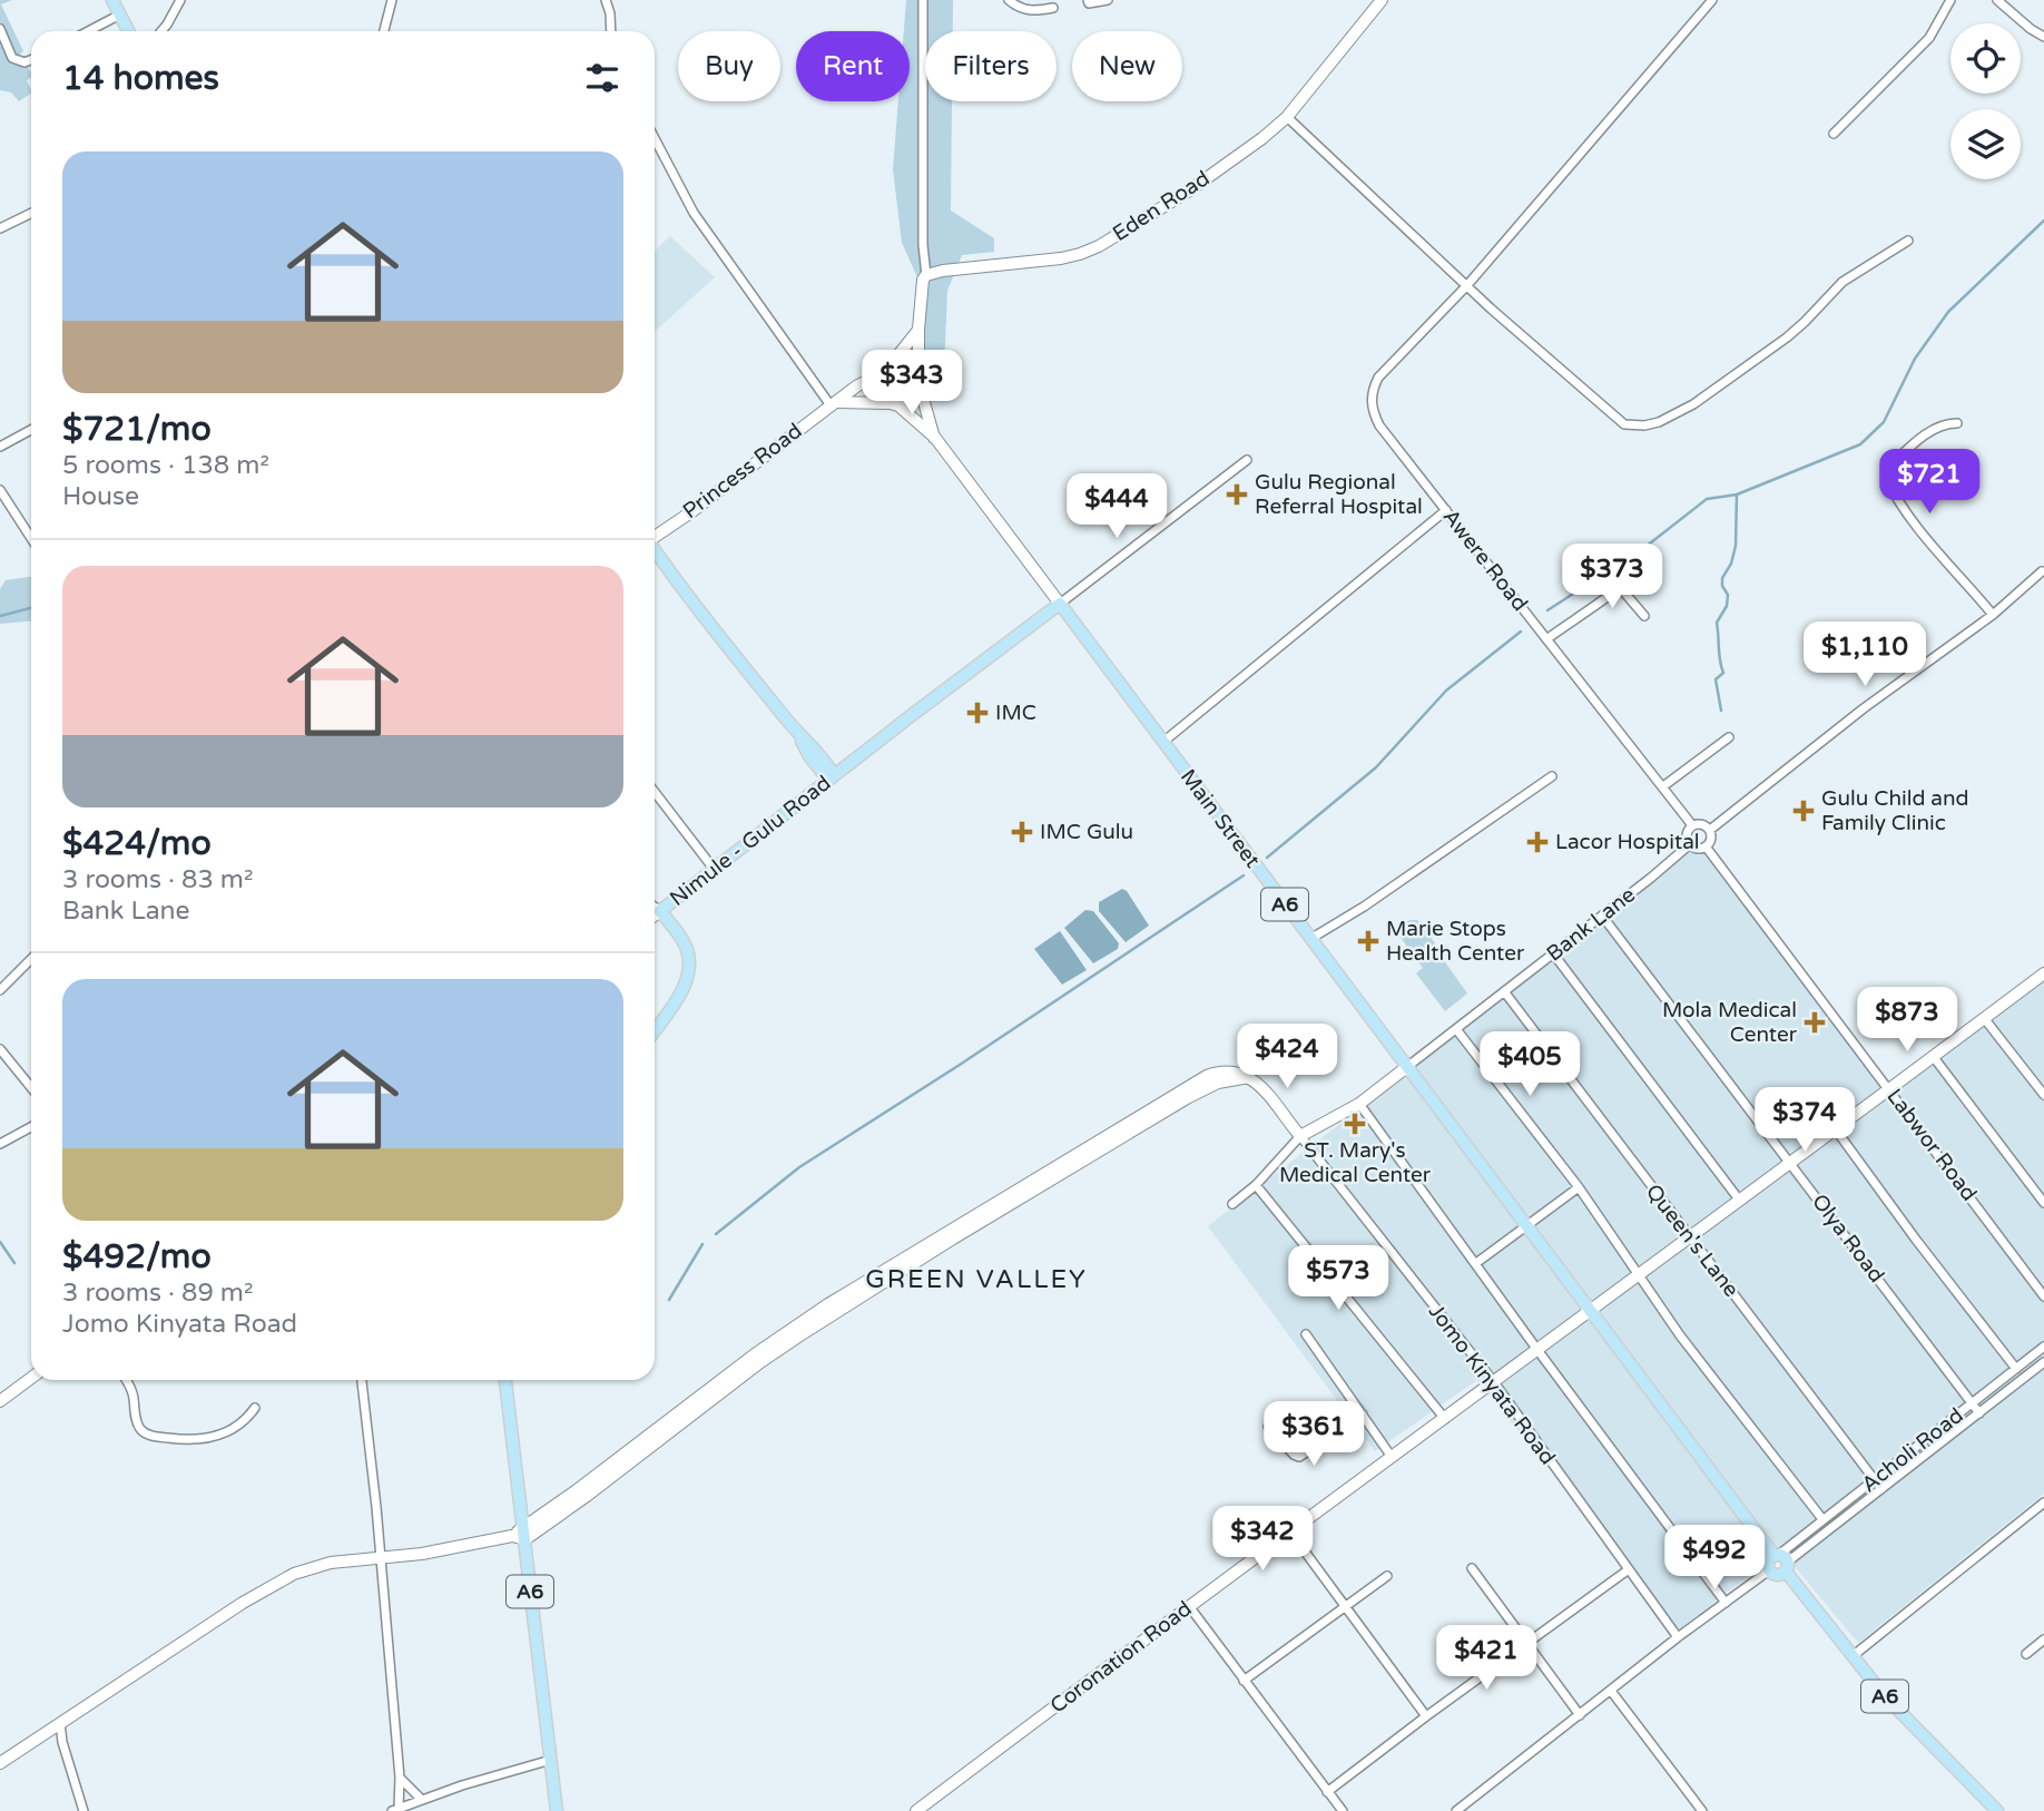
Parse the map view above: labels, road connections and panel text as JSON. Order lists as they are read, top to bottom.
{
  "streets": {
    "main road": ["Main Street", "Nimule - Gulu Road", "A6"],
    "street": [
      "Eden Road",
      "Princess Road",
      "Awere Road",
      "Bank Lane",
      "Labwor Road",
      "Olya Road",
      "Queen's Lane",
      "Jomo Kinyata Road",
      "Acholi Road",
      "Coronation Road"
    ]
  },
  "crossings": [
    ["Awere Road", "Bank Lane"],
    ["Awere Road", "Labwor Road"],
    ["Main Street", "Nimule - Gulu Road"],
    ["Main Street", "A6"],
    ["Main Street", "Bank Lane"],
    ["Main Street", "Coronation Road"],
    ["A6", "Acholi Road"],
    ["A6", "Coronation Road"],
    ["Bank Lane", "Labwor Road"],
    ["Bank Lane", "Olya Road"],
    ["Bank Lane", "Queen's Lane"],
    ["Bank Lane", "Jomo Kinyata Road"],
    ["Labwor Road", "Coronation Road"],
    ["Olya Road", "Acholi Road"],
    ["Olya Road", "Coronation Road"],
    ["Queen's Lane", "Acholi Road"],
    ["Queen's Lane", "Coronation Road"],
    ["Jomo Kinyata Road", "Coronation Road"]
  ],
  "districts": ["GREEN VALLEY"],
  "places": {
    "health": [
      "Gulu Regional Referral Hospital",
      "IMC",
      "Gulu Child and Family Clinic",
      "IMC Gulu",
      "Lacor Hospital",
      "Marie Stops Health Center",
      "Mola Medical Center",
      "ST. Mary's Medical Center"
    ]
  },
  "page": {
    "chip": [
      "Buy",
      "Rent",
      "Filters",
      "New"
    ],
    "heading": "14 homes",
    "list": [
      {
        "name": "$721/mo",
        "note": "5 rooms · 138 m² · House"
      },
      {
        "name": "$424/mo",
        "note": "3 rooms · 83 m² · Bank Lane"
      },
      {
        "name": "$492/mo",
        "note": "3 rooms · 89 m² · Jomo Kinyata Road"
      }
    ],
    "price": [
      "$343",
      "$721",
      "$444",
      "$373",
      "$1,110",
      "$873",
      "$424",
      "$405",
      "$374",
      "$573",
      "$361",
      "$342",
      "$492",
      "$421"
    ]
  }
}
